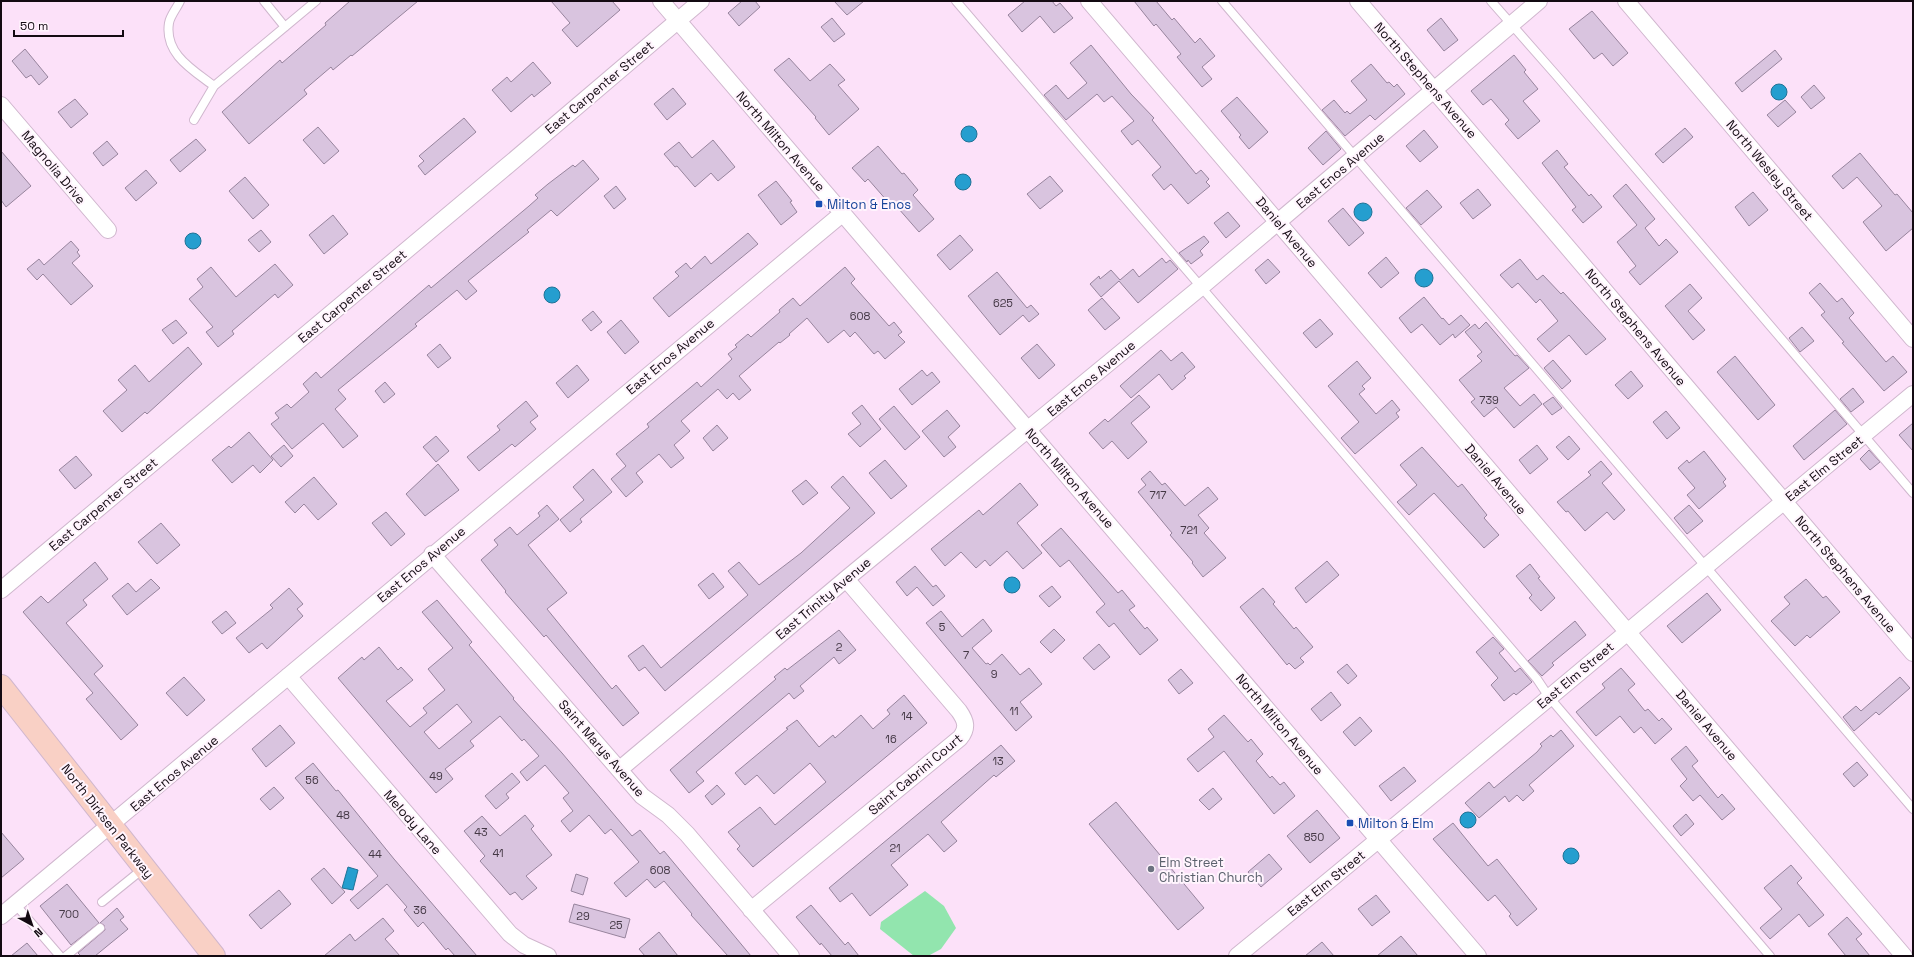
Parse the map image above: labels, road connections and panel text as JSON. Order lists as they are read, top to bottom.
{
  "streets": {
    "main road": ["North Dirksen Parkway"],
    "street": [
      "North Stephens Avenue",
      "East Carpenter Street",
      "North Milton Avenue",
      "Magnolia Drive",
      "East Enos Avenue",
      "North Wesley Street",
      "Daniel Avenue",
      "East Elm Street",
      "East Trinity Avenue",
      "Saint Marys Avenue",
      "Saint Cabrini Court",
      "Melody Lane"
    ]
  },
  "crossings": [
    ["North Stephens Avenue", "East Enos Avenue"],
    ["North Stephens Avenue", "East Elm Street"],
    ["East Carpenter Street", "North Milton Avenue"],
    ["North Milton Avenue", "East Enos Avenue"],
    ["North Milton Avenue", "East Elm Street"],
    ["North Milton Avenue", "East Trinity Avenue"],
    ["East Enos Avenue", "Daniel Avenue"],
    ["East Enos Avenue", "East Trinity Avenue"],
    ["East Enos Avenue", "Saint Marys Avenue"],
    ["East Enos Avenue", "North Dirksen Parkway"],
    ["East Enos Avenue", "Melody Lane"],
    ["Daniel Avenue", "East Elm Street"],
    ["East Trinity Avenue", "Saint Marys Avenue"],
    ["East Trinity Avenue", "Saint Cabrini Court"],
    ["Saint Marys Avenue", "Saint Cabrini Court"]
  ],
  "places": {
    "transit": ["Milton & Enos", "Milton & Elm"],
    "other": ["Elm Street Christian Church"]
  },
  "house_numbers": [
    "625",
    "608",
    "739",
    "717",
    "721",
    "5",
    "2",
    "7",
    "9",
    "11",
    "14",
    "16",
    "13",
    "49",
    "56",
    "48",
    "43",
    "850",
    "21",
    "41",
    "44",
    "608",
    "36",
    "700",
    "29",
    "25"
  ],
  "scale_bar": "50 m",
  "north": "bottom right"
}
